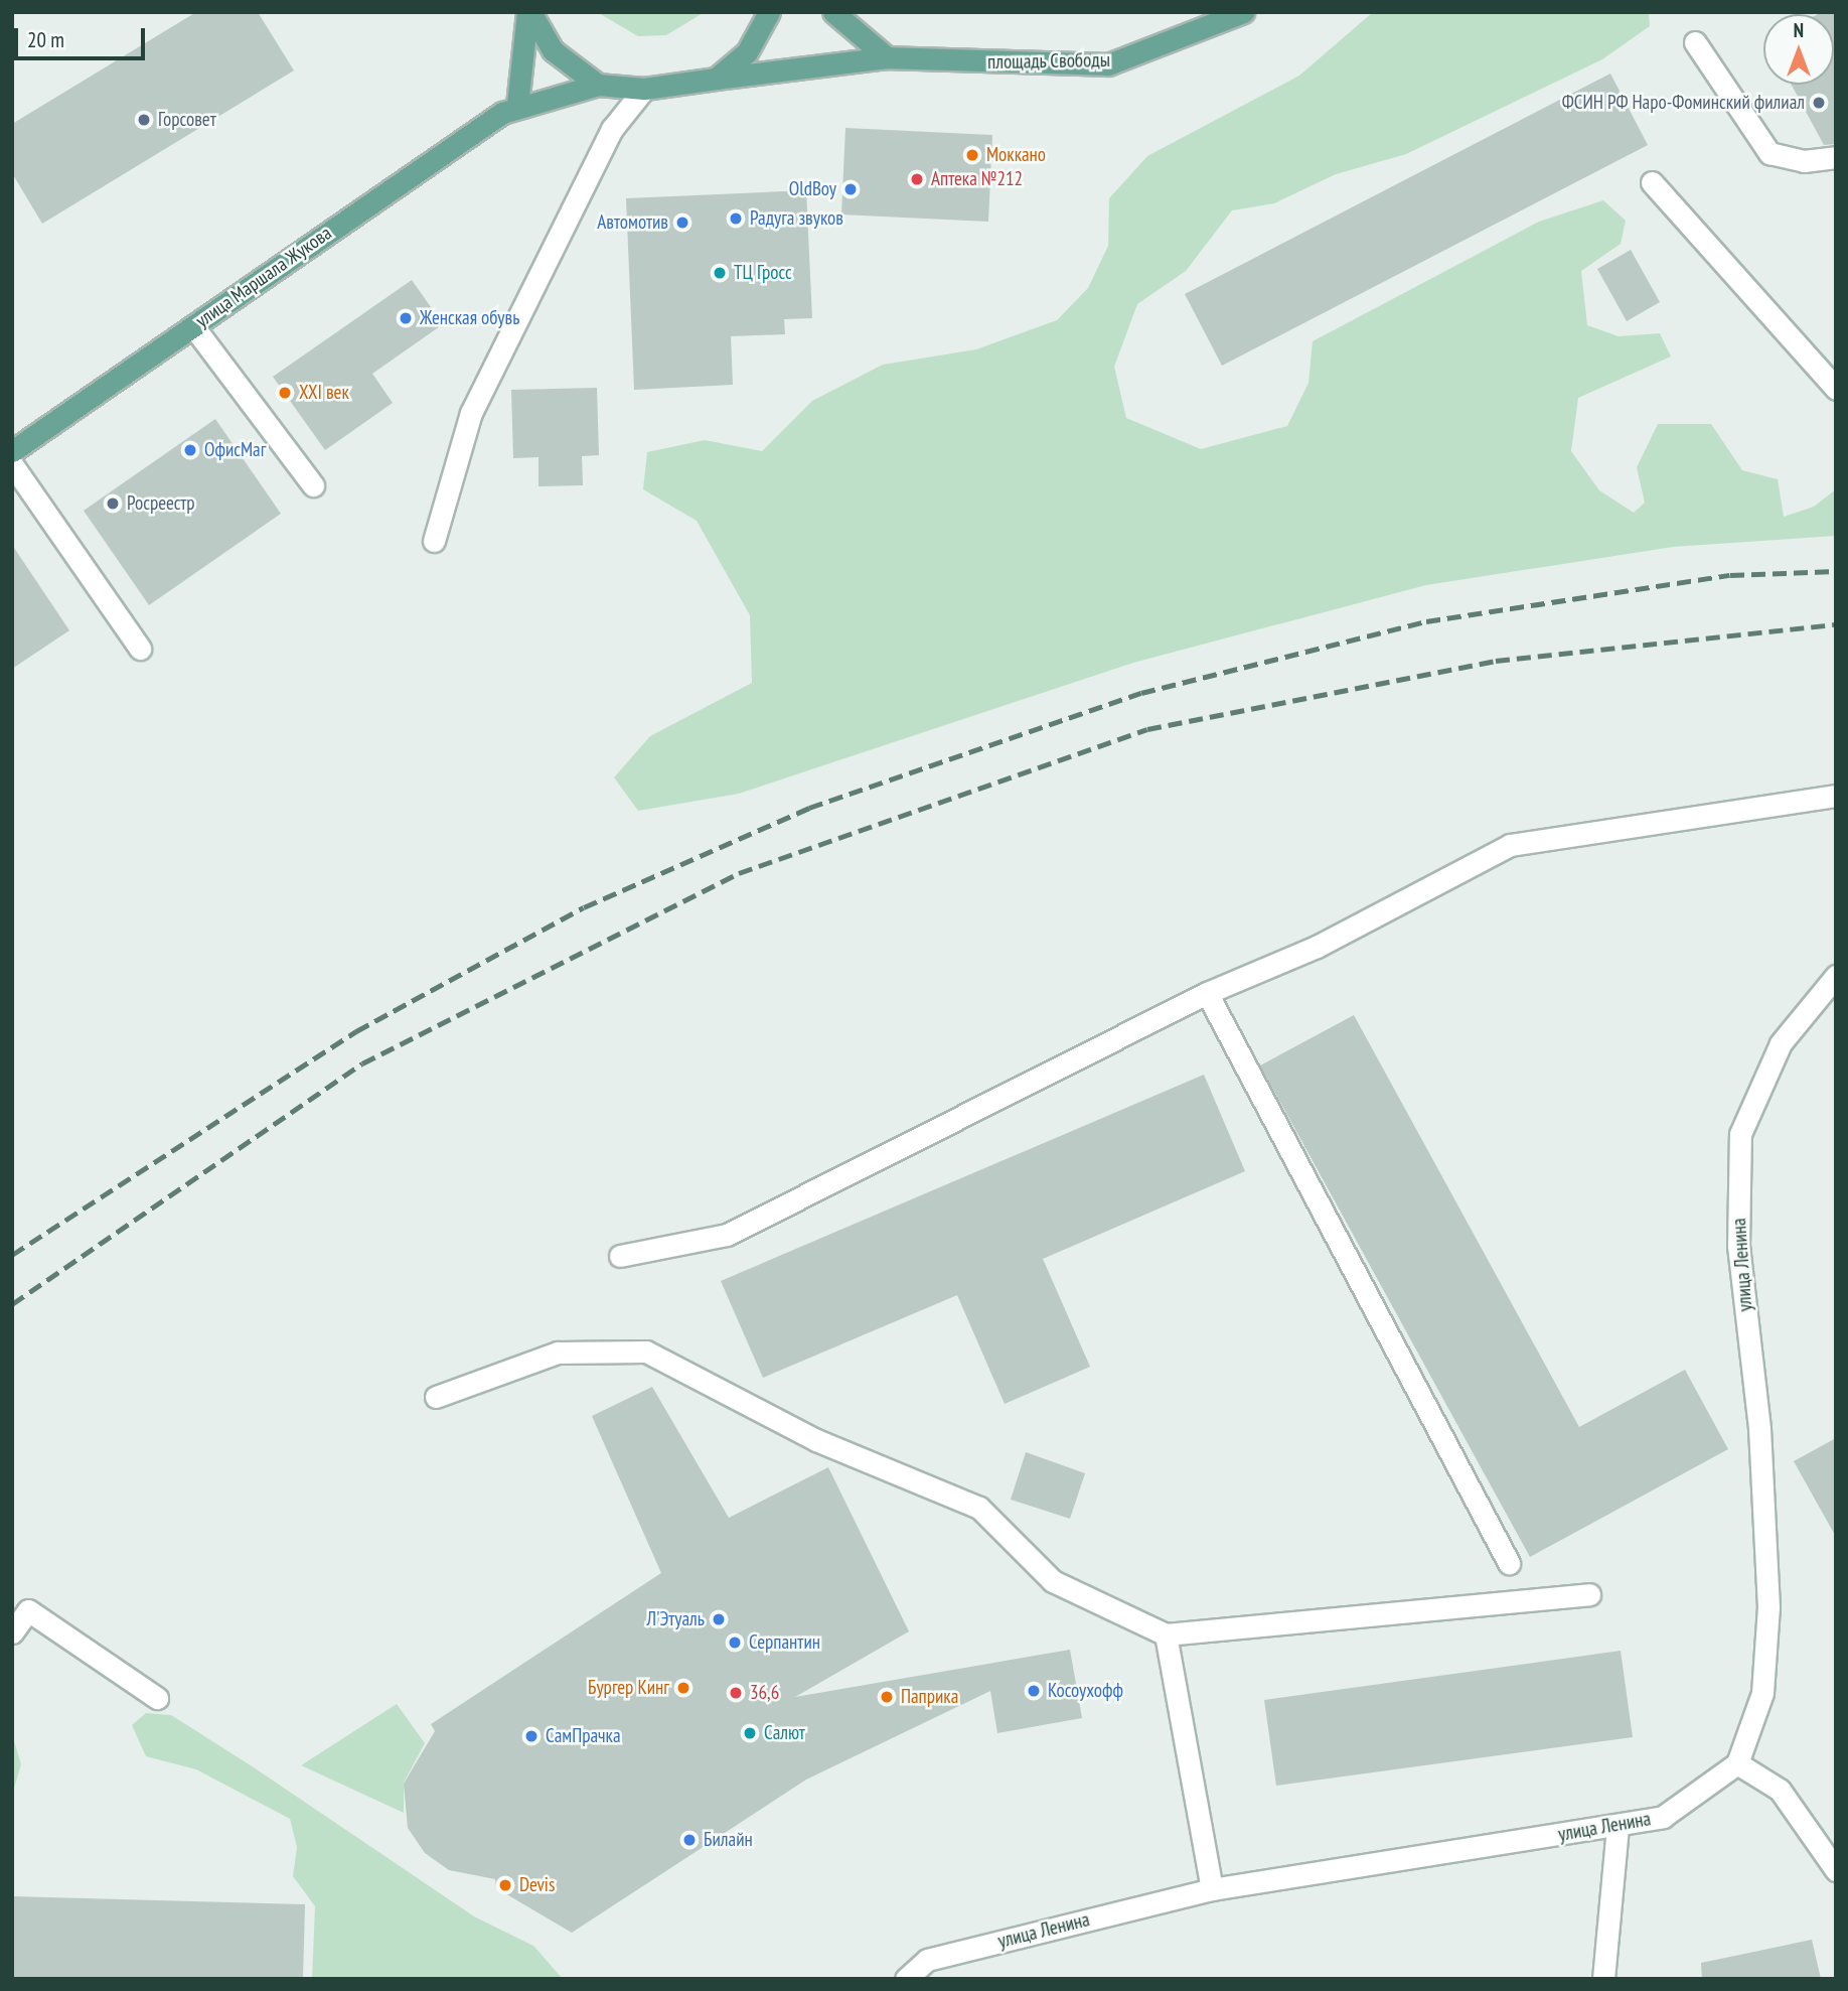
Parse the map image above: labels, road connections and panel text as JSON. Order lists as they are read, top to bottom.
{
  "streets": {
    "main road": ["площадь Свободы", "улица Маршала Жукова"],
    "street": ["улица Ленина"]
  },
  "crossings": [
    ["площадь Свободы", "улица Маршала Жукова"]
  ],
  "places": [
    "ФСИН РФ Наро-Фоминский филиал",
    "Горсовет",
    "Моккано",
    "Аптека №212",
    "OldBoy",
    "Радуга звуков",
    "Автомотив",
    "ТЦ Гросс",
    "Женская обувь",
    "XXI век",
    "ОфисМаг",
    "Росреестр",
    "Л'Этуаль",
    "Серпантин",
    "Бургер Кинг",
    "Косоухофф",
    "36,6",
    "Паприка",
    "Салют",
    "СамПрачка",
    "Билайн",
    "Devis"
  ],
  "scale_bar": "20 m",
  "north": "top"
}
